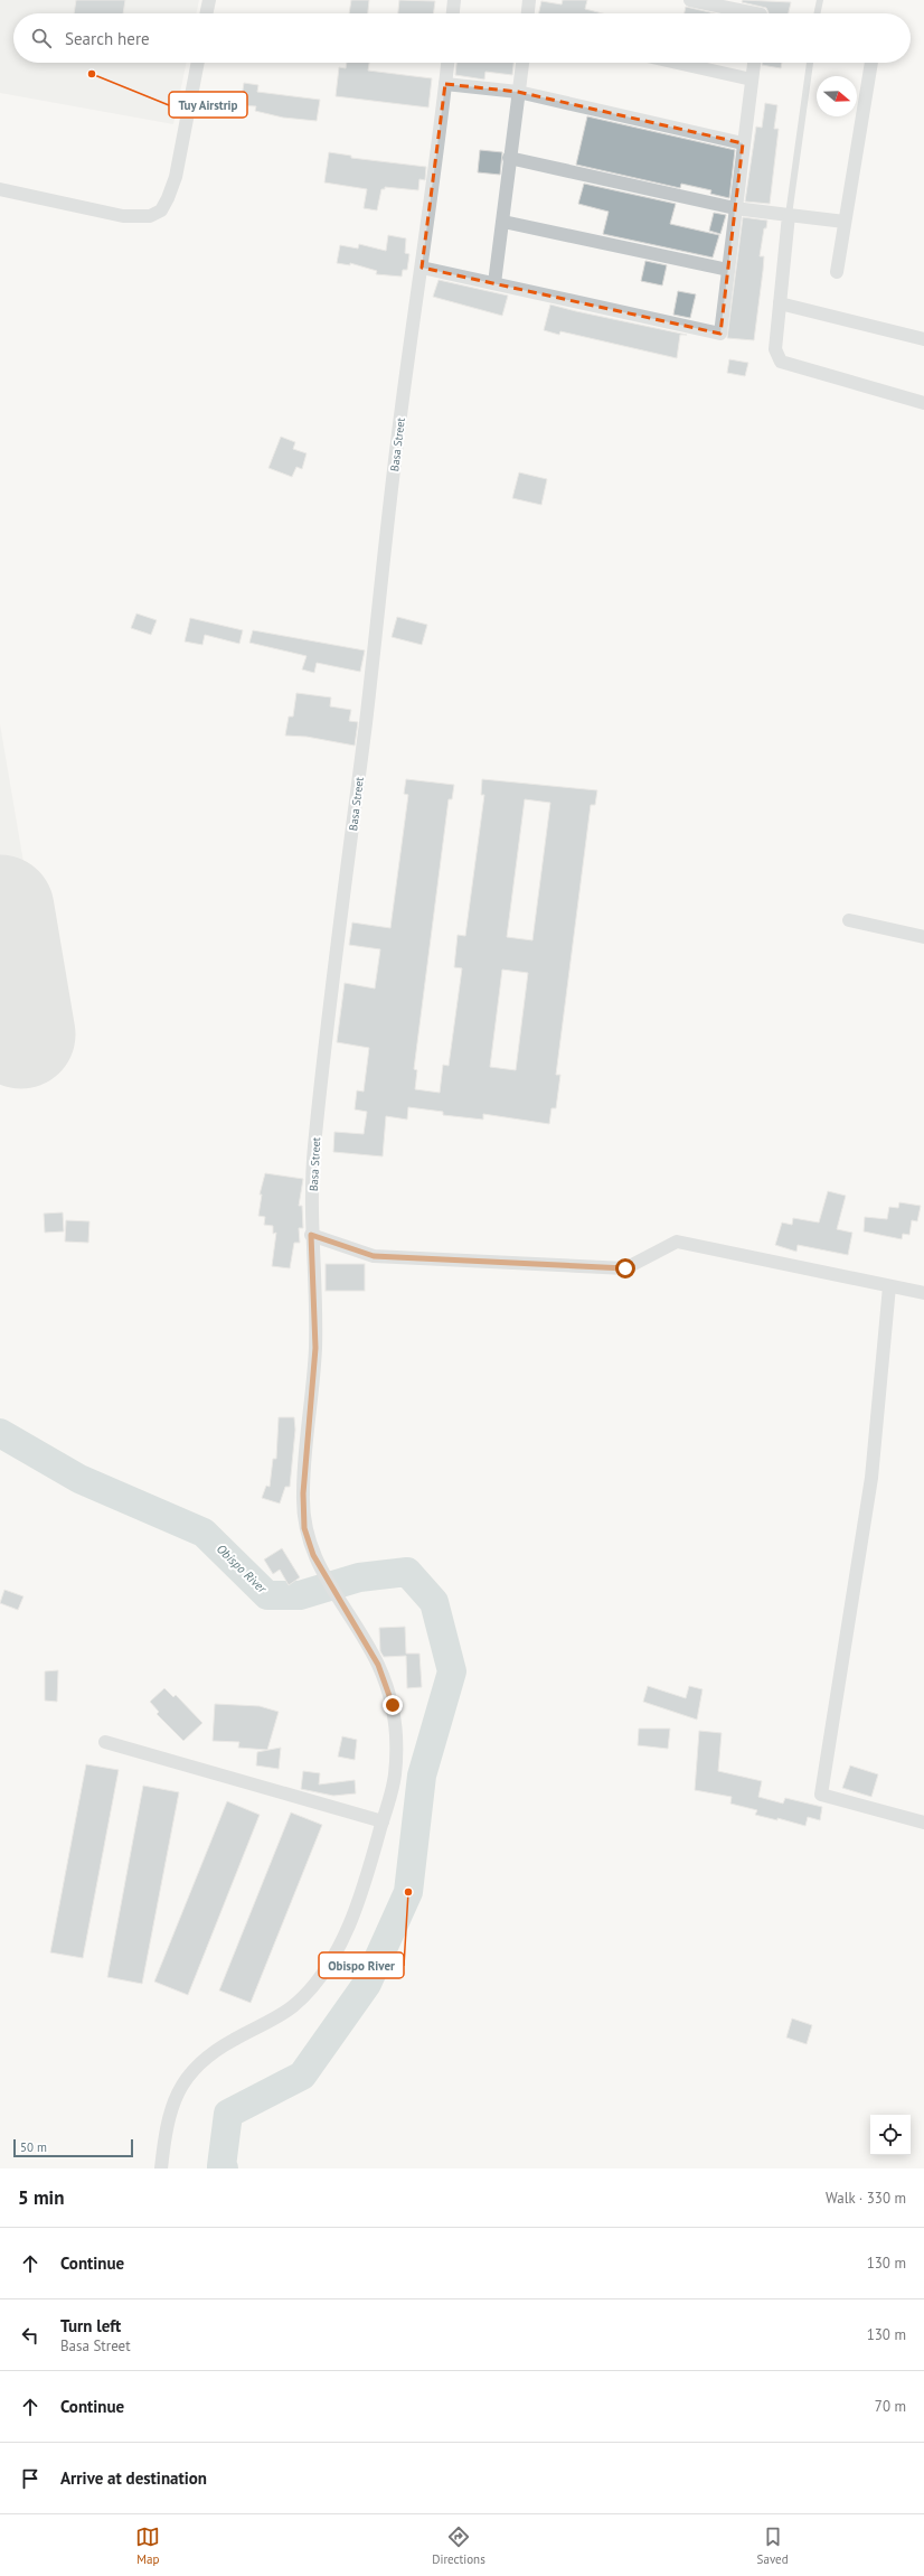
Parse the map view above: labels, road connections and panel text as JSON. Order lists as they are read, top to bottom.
{
  "streets": {
    "street": ["Basa Street"]
  },
  "water": ["Obispo River"],
  "places": ["Tuy Airstrip", "Obispo River"],
  "scale_bar": "50 m",
  "north": "right",
  "page": {
    "search": "Search here",
    "scale": "50 m",
    "heading": ["5 min", "Walk · 330 m"],
    "list": [
      ["Continue", "130 m"],
      ["Turn left", "Basa Street", "130 m"],
      ["Continue", "70 m"],
      "Arrive at destination"
    ],
    "nav": ["Map", "Directions", "Saved"]
  }
}
